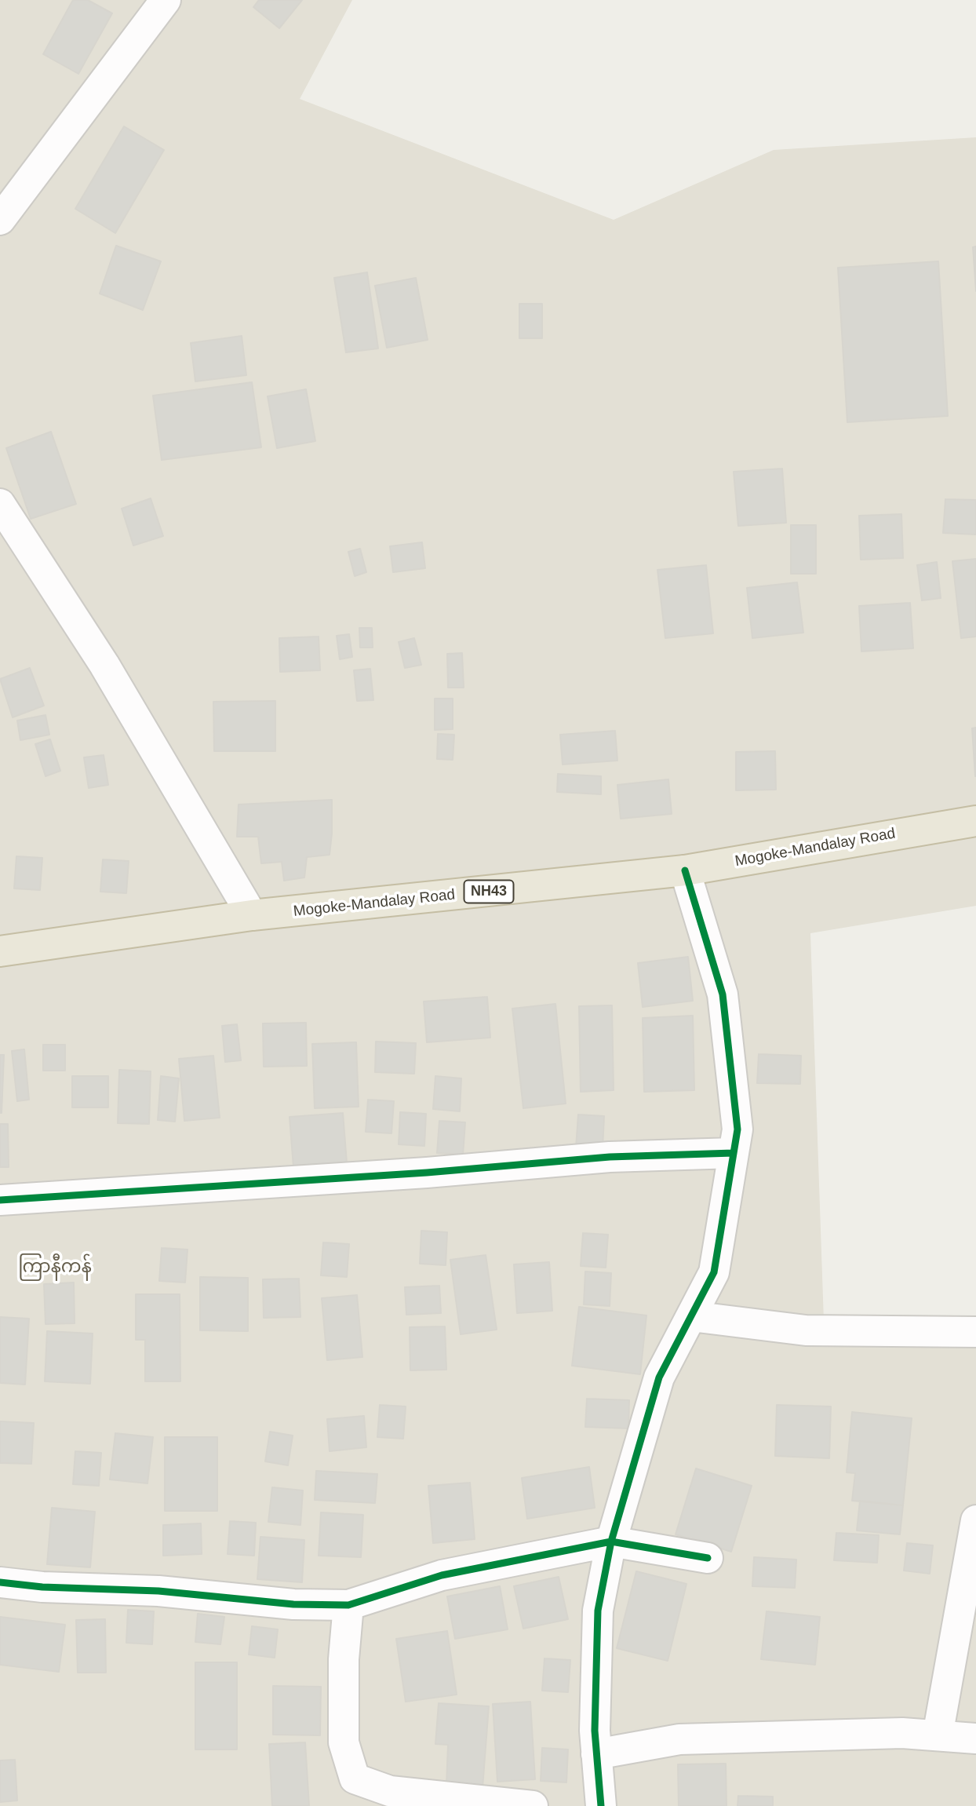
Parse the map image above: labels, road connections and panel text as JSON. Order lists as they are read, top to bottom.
{
  "streets": {
    "highway": ["Mogoke-Mandalay Road", "NH43"]
  },
  "districts": ["ကြာနီကန်"]
}
